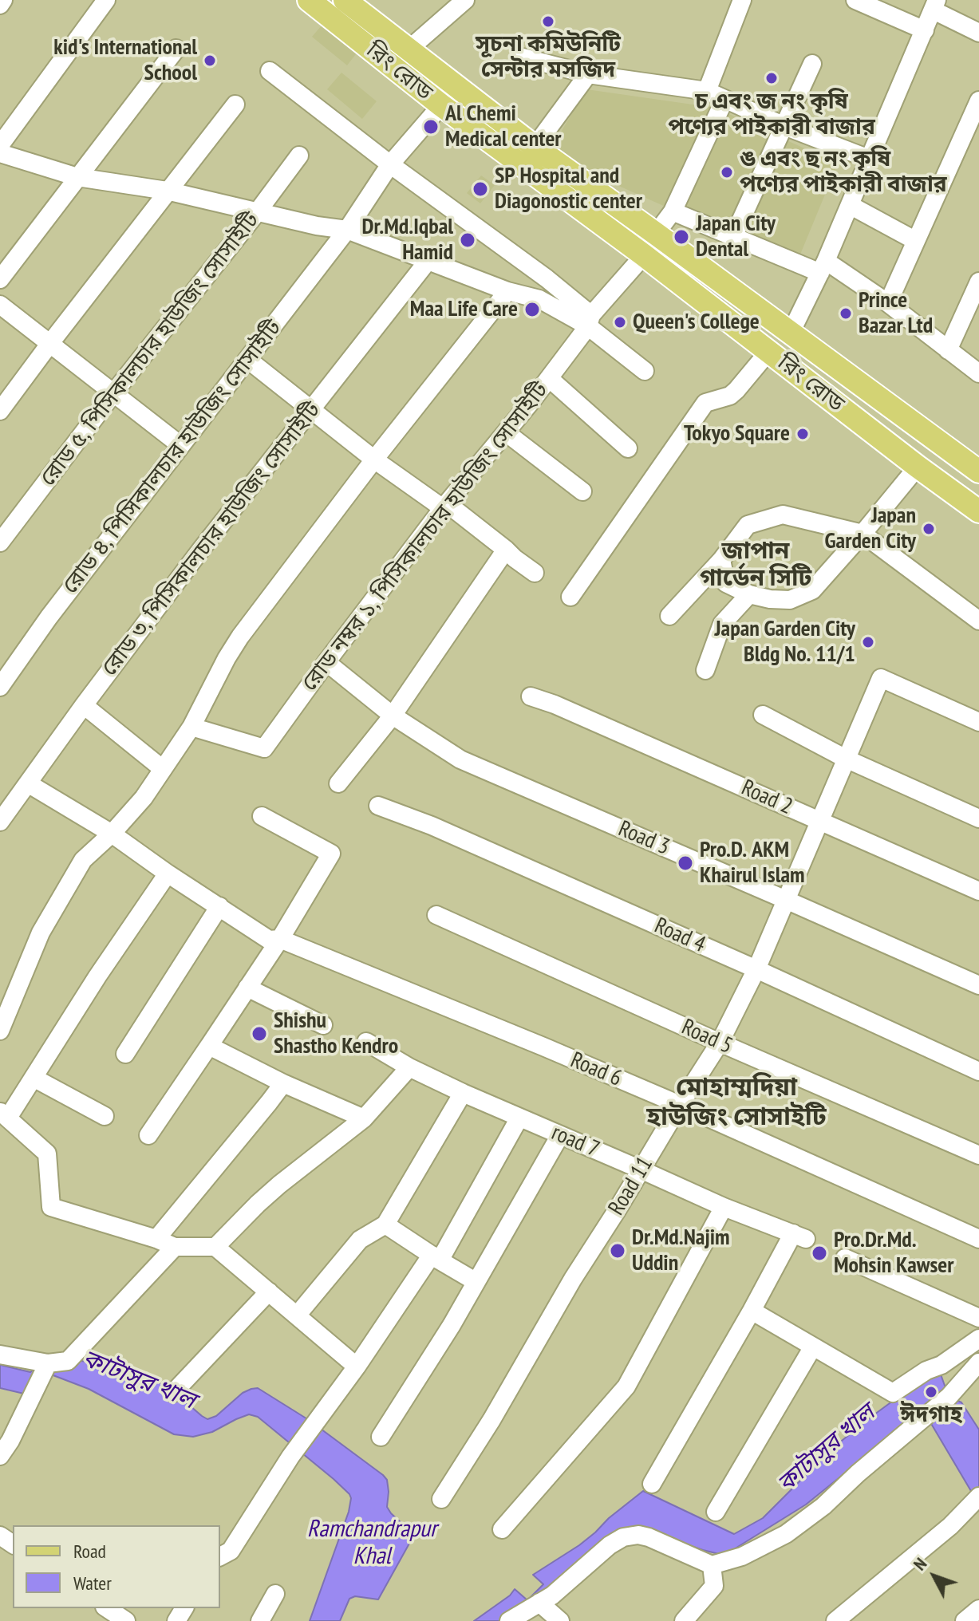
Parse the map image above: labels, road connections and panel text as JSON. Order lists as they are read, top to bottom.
{
  "streets": {
    "main road": ["রিং রোড"],
    "street": [
      "রোড ৫, পিসিকালচার হাউজিং সোসাইটি",
      "রোড ৪, পিসিকালচার হাউজিং সোসাইটি",
      "রোড নম্বর ১, পিসিকালচার হাউজিং সোসাইটি",
      "রোড ৩, পিসিকালচার হাউজিং সোসাইটি",
      "Road 2",
      "Road 3",
      "Road 4",
      "Road 5",
      "Road 6",
      "road 7",
      "Road 11"
    ]
  },
  "crossings": [
    ["রিং রোড", "রোড ৪, পিসিকালচার হাউজিং সোসাইটি"],
    ["রিং রোড", "রোড নম্বর ১, পিসিকালচার হাউজিং সোসাইটি"],
    ["রোড নম্বর ১, পিসিকালচার হাউজিং সোসাইটি", "Road 3"],
    ["রোড ৩, পিসিকালচার হাউজিং সোসাইটি", "Road 6"],
    ["Road 2", "Road 11"],
    ["Road 3", "Road 11"],
    ["Road 4", "Road 11"],
    ["Road 5", "Road 11"],
    ["Road 6", "Road 11"],
    ["road 7", "Road 11"]
  ],
  "districts": ["জাপান গার্ডেন সিটি", "মোহাম্মদিয়া হাউজিং সোসাইটি"],
  "water": ["কাটাসুর খাল", "Ramchandrapur Khal"],
  "places": [
    "সূচনা কমিউনিটি সেন্টার মসজিদ",
    "kid's International School",
    "চ এবং জ নং কৃষি পণ্যের পাইকারী বাজার",
    "Al Chemi Medical center",
    "ঙ এবং ছ নং কৃষি পণ্যের পাইকারী বাজার",
    "SP Hospital and Diagonostic center",
    "Japan City Dental",
    "Dr.Md.Iqbal Hamid",
    "Maa Life Care",
    "Prince Bazar Ltd",
    "Queen's College",
    "Tokyo Square",
    "Japan Garden City",
    "Japan Garden City Bldg No. 11/1",
    "Pro.D. AKM Khairul Islam",
    "Shishu Shastho Kendro",
    "Dr.Md.Najim Uddin",
    "Pro.Dr.Md. Mohsin Kawser",
    "ঈদগাহ"
  ],
  "legend": ["Road", "Water"],
  "north": "top left"
}
